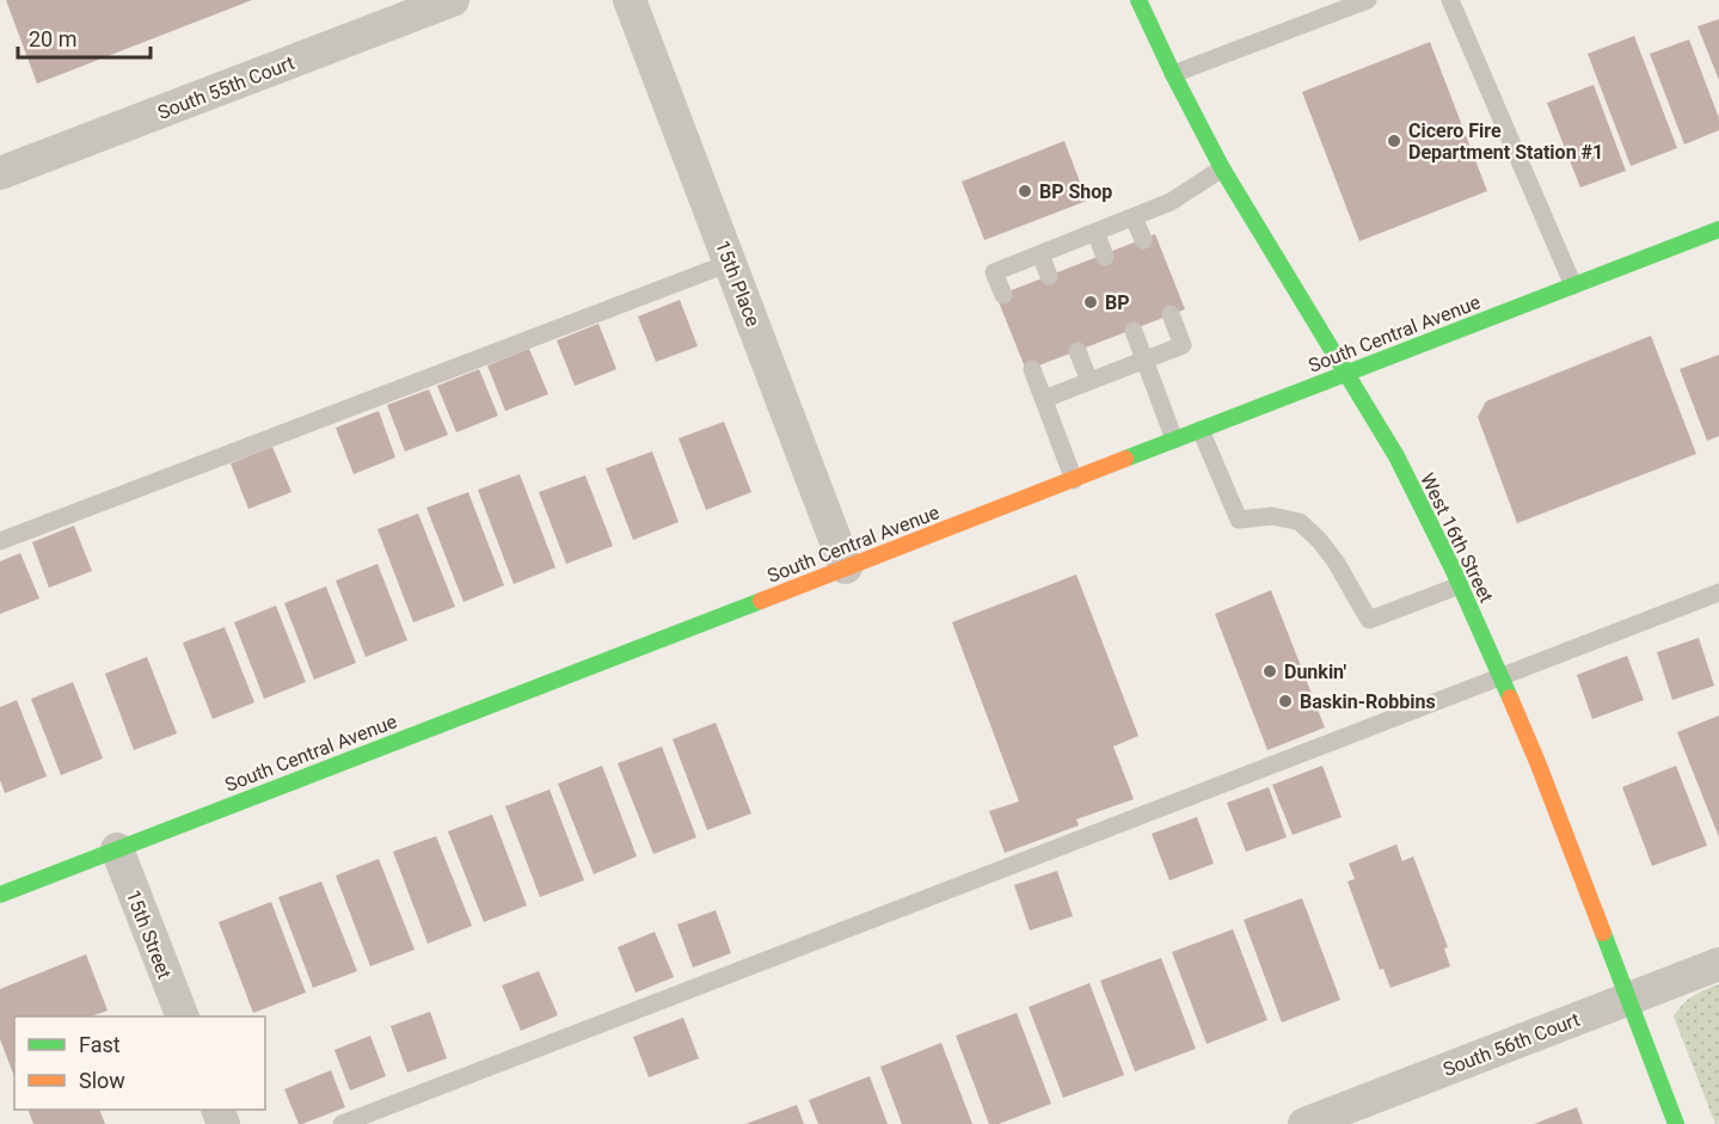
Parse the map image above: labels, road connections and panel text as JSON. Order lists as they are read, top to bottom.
{
  "streets": {
    "main road": ["South Central Avenue", "West 16th Street"],
    "street": [
      "South 55th Court",
      "15th Place",
      "15th Street",
      "South 56th Court"
    ]
  },
  "crossings": [
    ["15th Place", "South Central Avenue"],
    ["South Central Avenue", "West 16th Street"],
    ["South Central Avenue", "15th Street"],
    ["West 16th Street", "South 56th Court"]
  ],
  "places": [
    "Cicero Fire Department Station #1",
    "BP Shop",
    "BP",
    "Dunkin'",
    "Baskin-Robbins"
  ],
  "legend": ["Fast", "Slow"],
  "scale_bar": "20 m"
}
